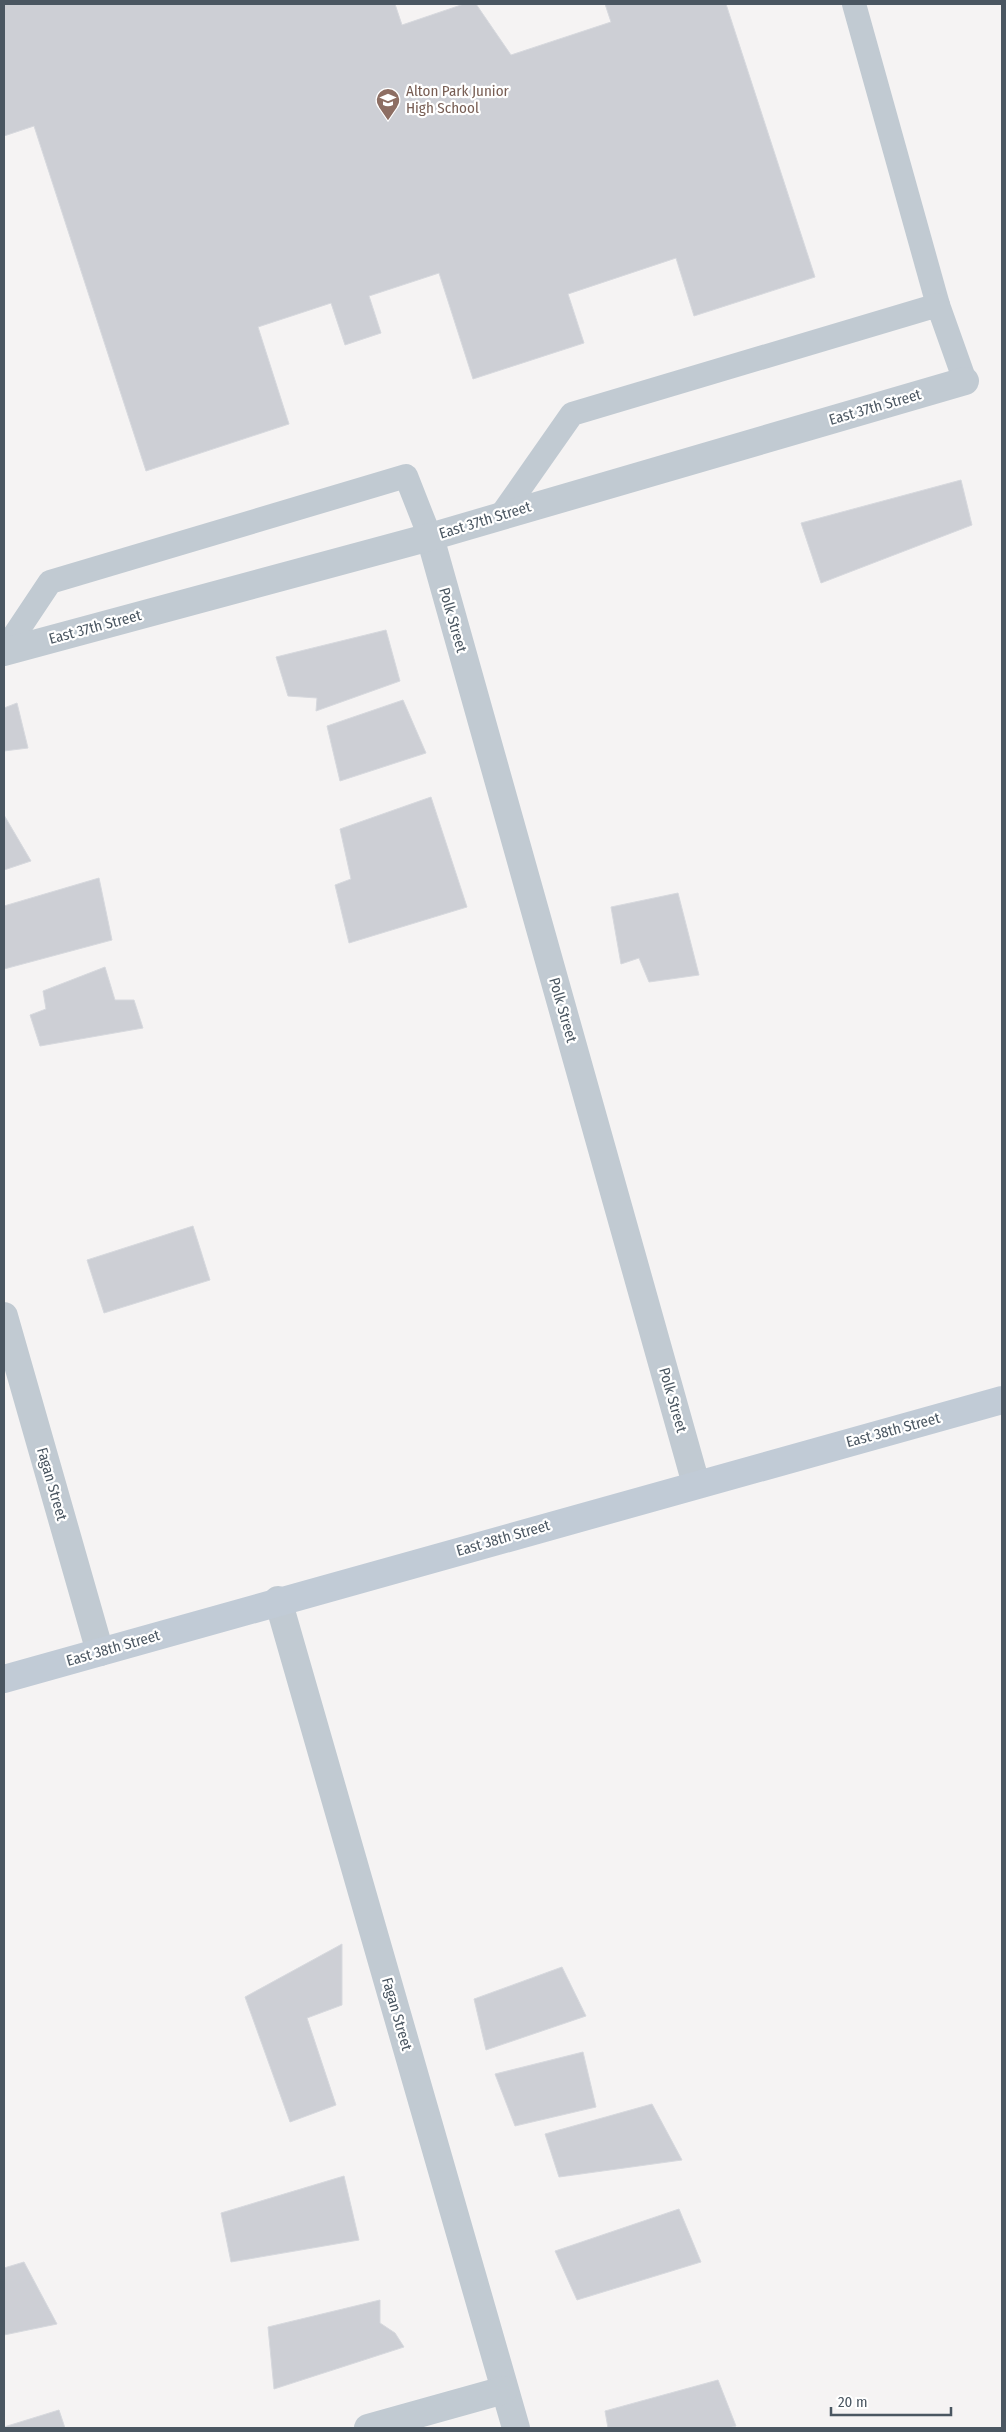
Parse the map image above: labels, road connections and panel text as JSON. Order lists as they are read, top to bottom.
{
  "streets": {
    "main road": ["East 38th Street"],
    "street": ["East 37th Street", "Polk Street", "Fagan Street"]
  },
  "crossings": [
    ["East 37th Street", "Polk Street"],
    ["Polk Street", "East 38th Street"],
    ["East 38th Street", "Fagan Street"]
  ],
  "places": {
    "school or university": ["Alton Park Junior High School"]
  },
  "scale_bar": "20 m"
}
